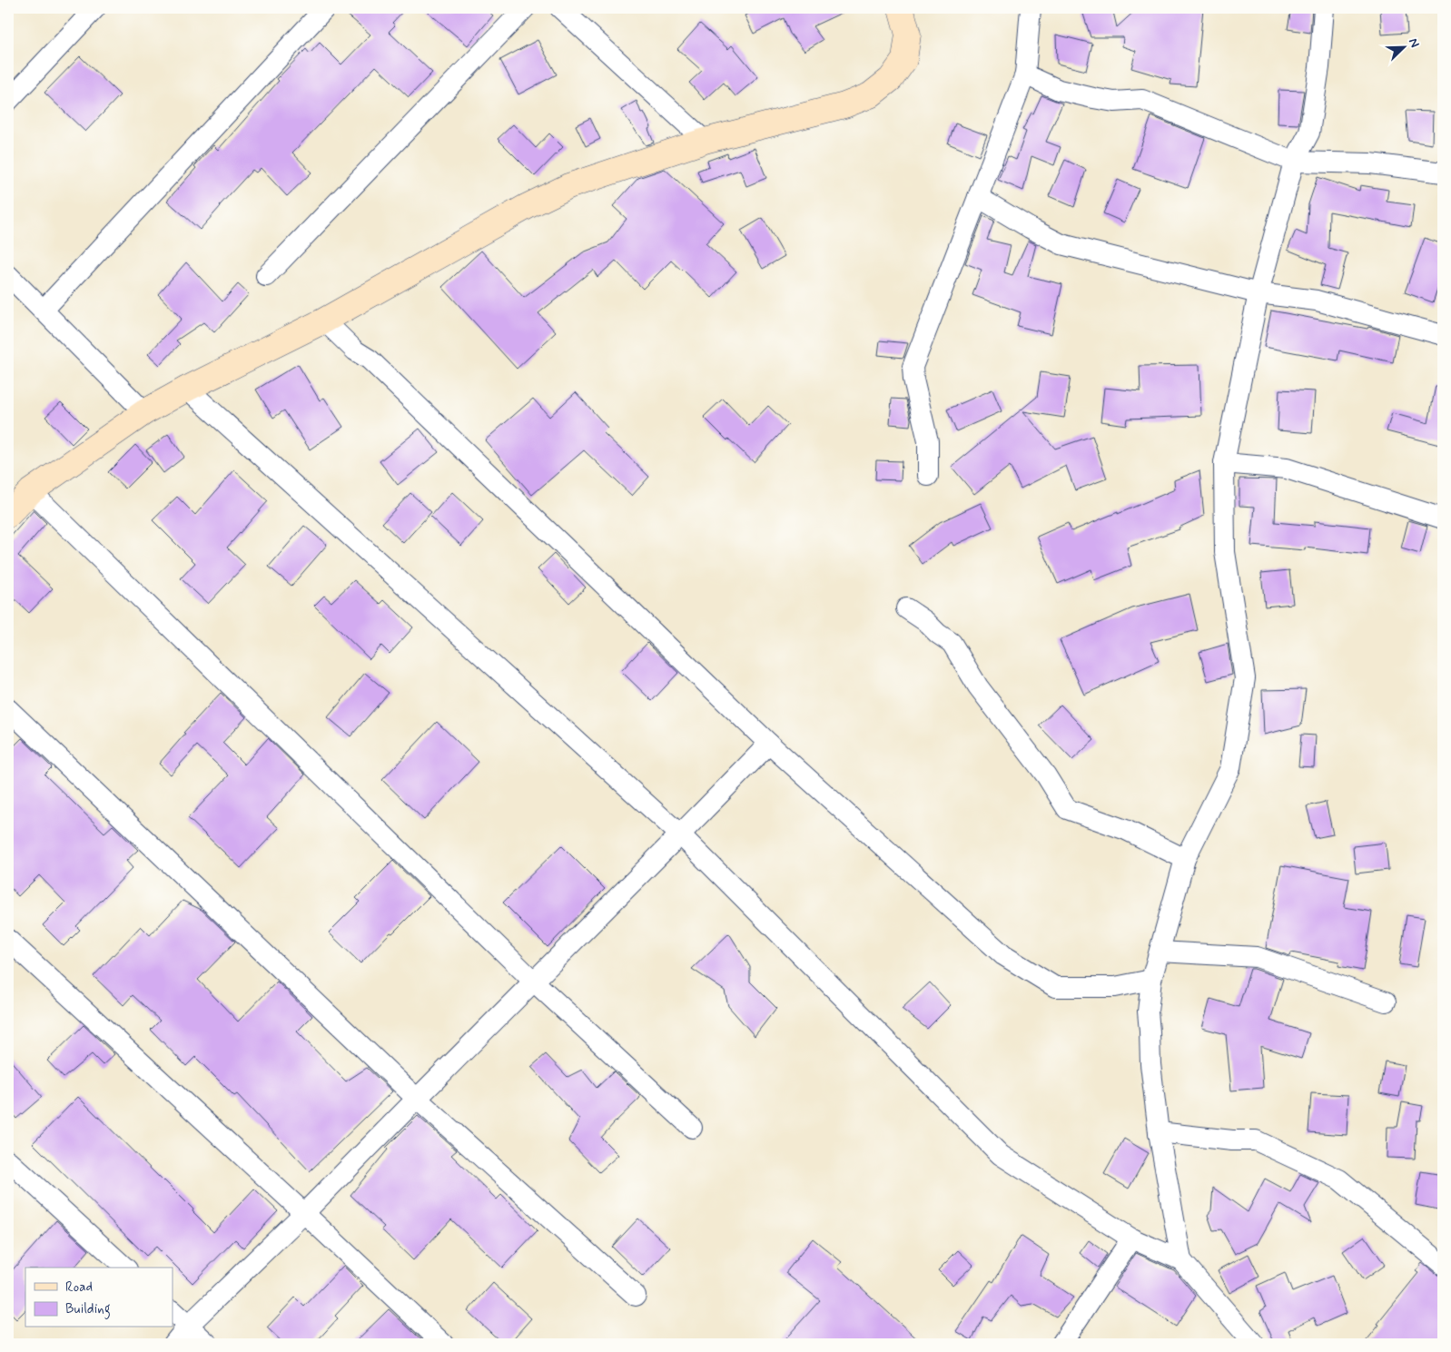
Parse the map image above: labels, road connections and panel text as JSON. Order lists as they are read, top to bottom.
{
  "legend": ["Road", "Building"],
  "north": "top right"
}
